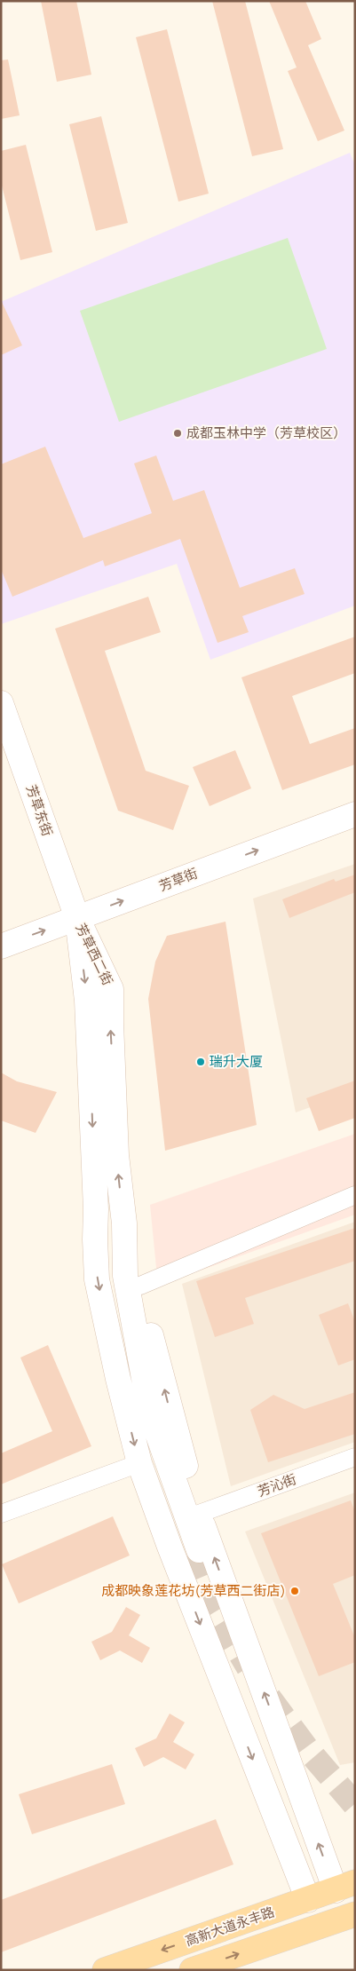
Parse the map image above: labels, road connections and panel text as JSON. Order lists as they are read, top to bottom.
{
  "streets": {
    "main road": [
      "芳草东街",
      "芳草街",
      "芳草西二街",
      "高新大道永丰路"
    ],
    "street": ["芳沁街"]
  },
  "crossings": [
    ["芳草东街", "芳草街"],
    ["芳草东街", "芳草西二街"],
    ["芳草街", "芳草西二街"]
  ],
  "one_way": ["芳草街"],
  "places": ["成都玉林中学（芳草校区）", "瑞升大厦", "成都映象莲花坊(芳草西二街店)"]
}
